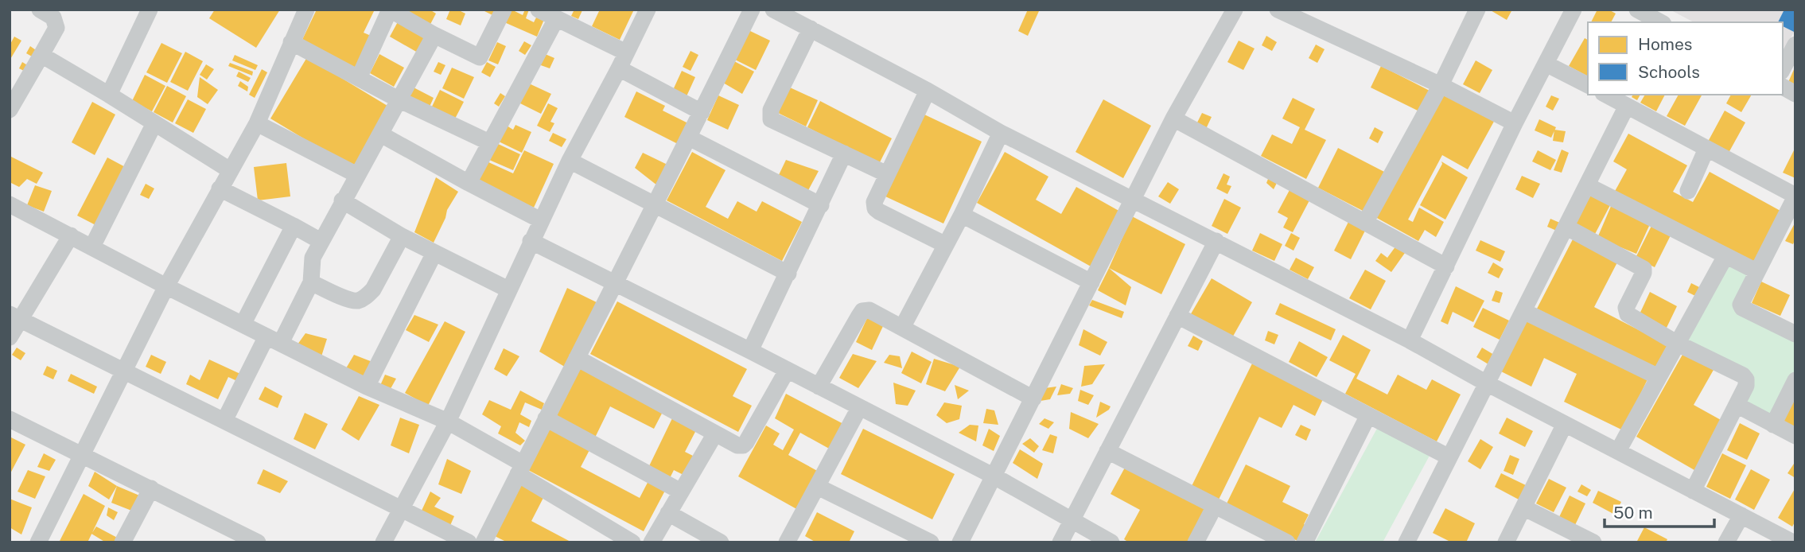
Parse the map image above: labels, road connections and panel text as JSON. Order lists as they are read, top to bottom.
{
  "legend": ["Homes", "Schools"],
  "scale_bar": "50 m"
}
